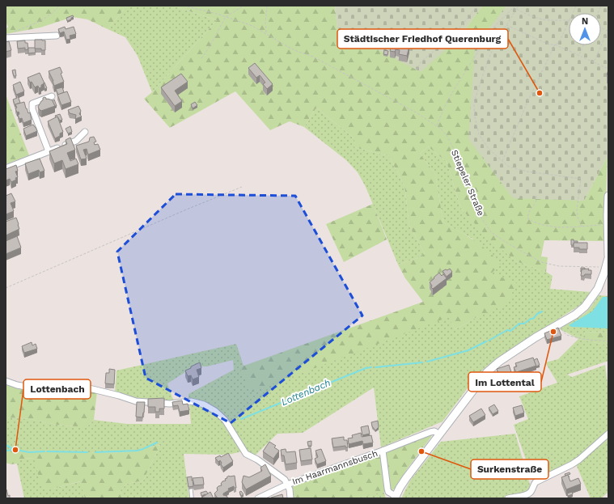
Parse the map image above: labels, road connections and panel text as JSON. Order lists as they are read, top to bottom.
{
  "streets": {
    "street": ["Im Haarmannsbusch"],
    "path": ["Stiepeler Straße"]
  },
  "water": ["Lottenbach"],
  "places": [
    "Städtischer Friedhof Querenburg",
    "Im Lottental",
    "Lottenbach",
    "Surkenstraße"
  ],
  "north": "top"
}
